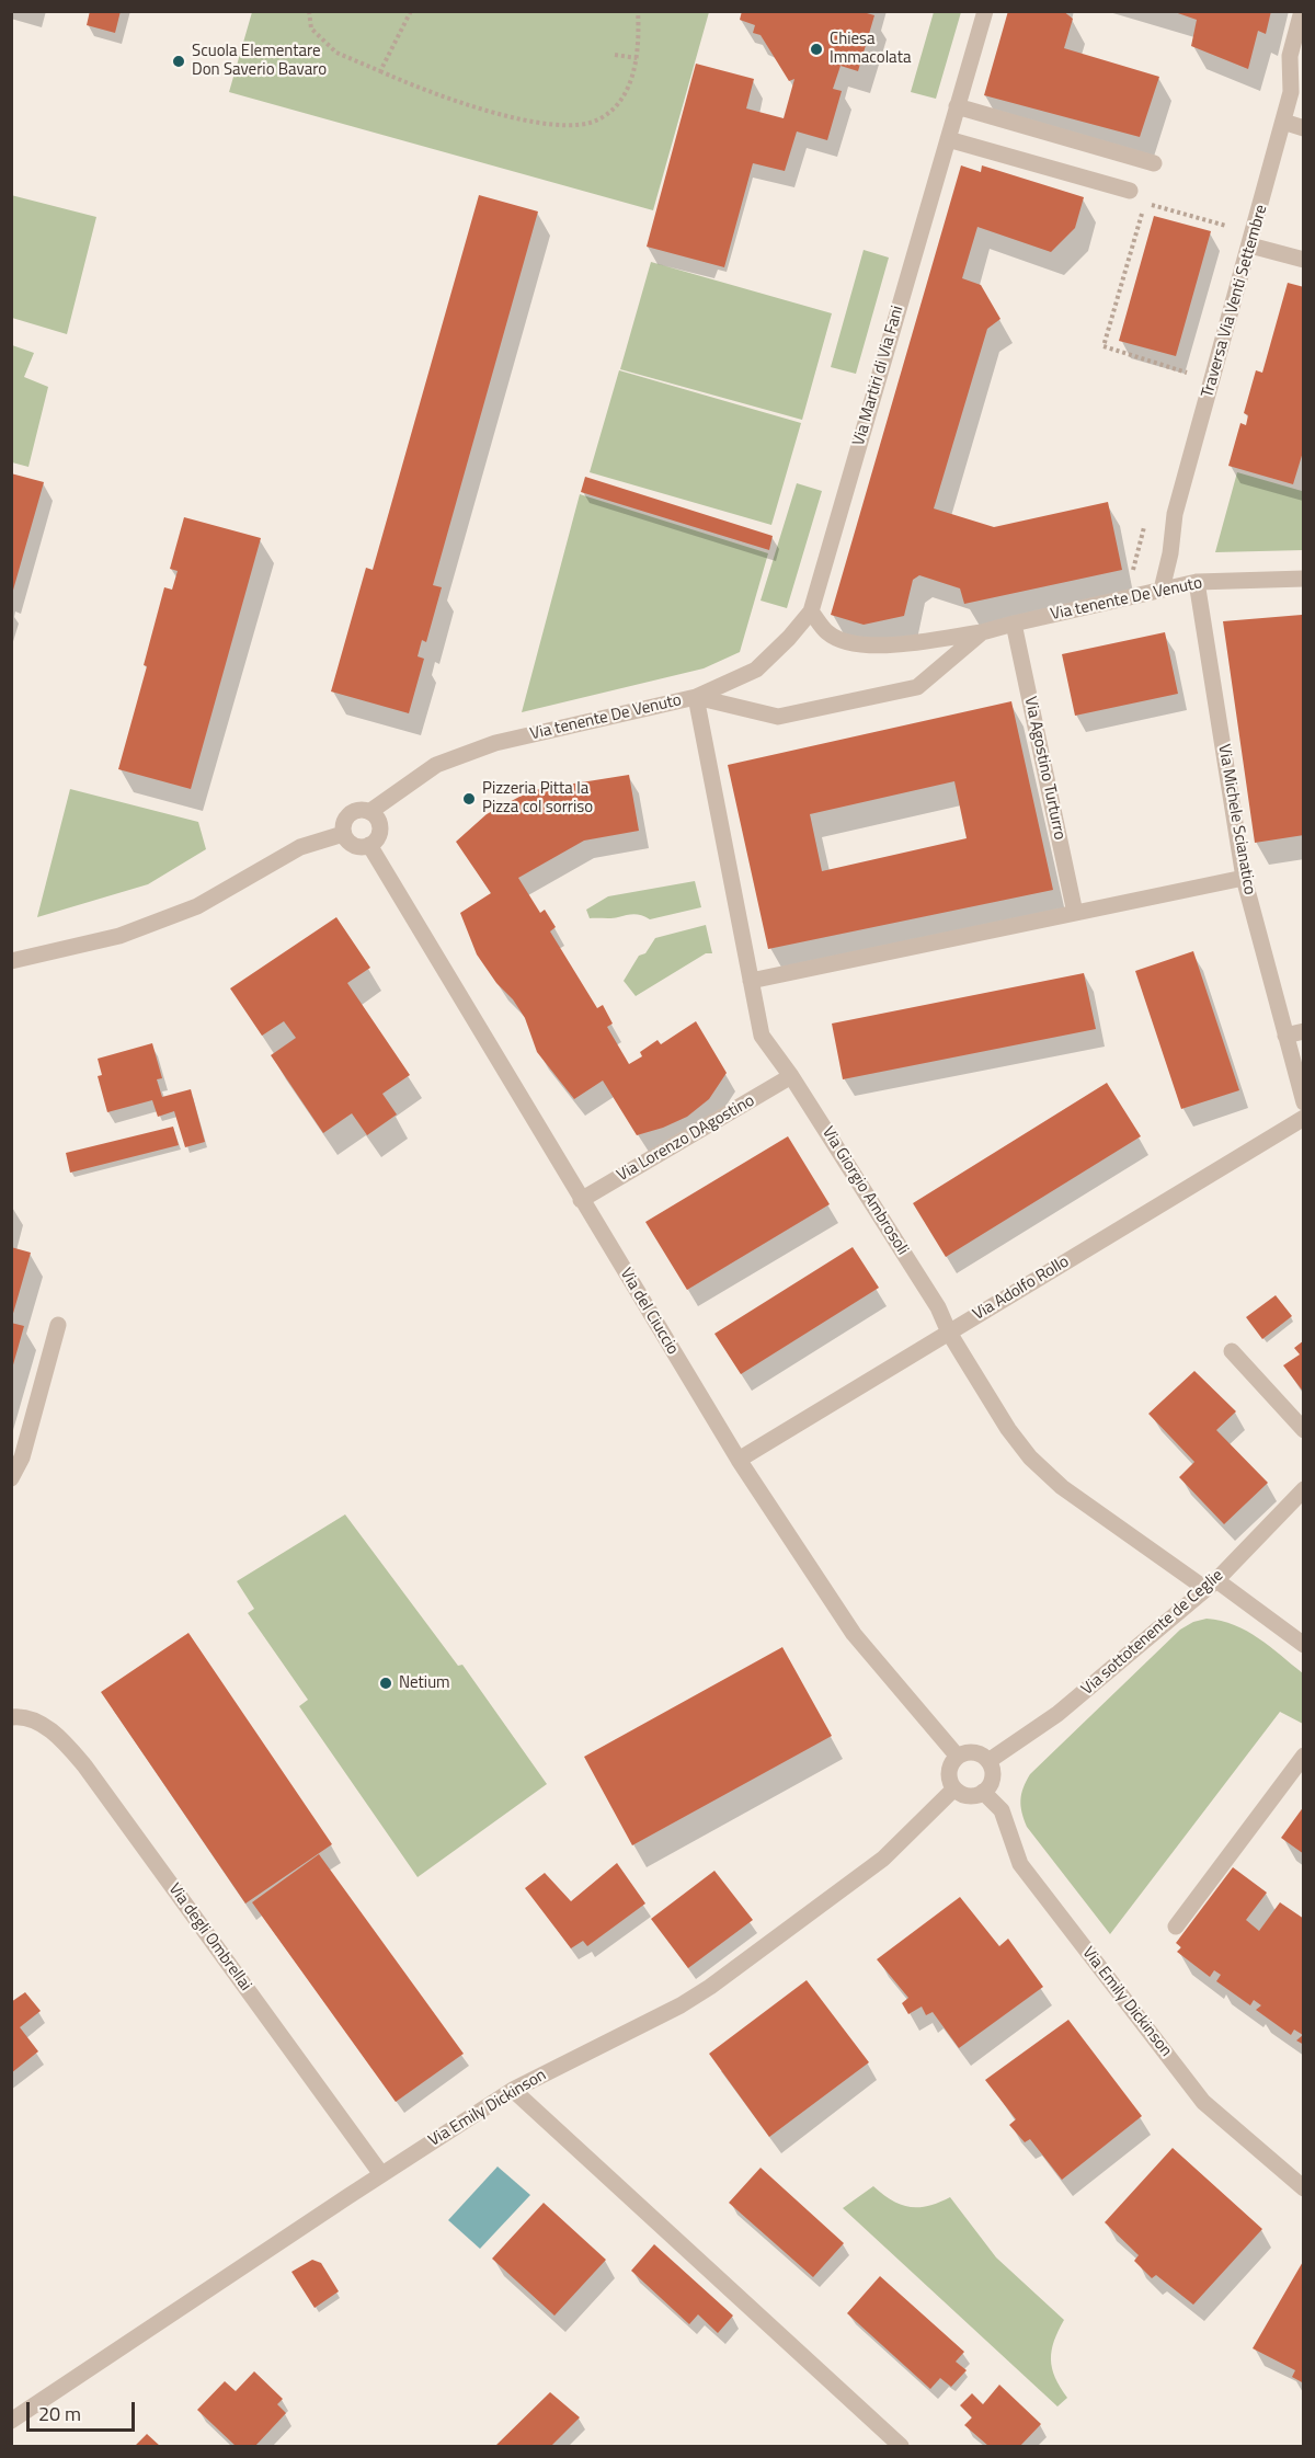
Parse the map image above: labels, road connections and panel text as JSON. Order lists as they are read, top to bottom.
{
  "streets": {
    "street": [
      "Traversa Via Venti Settembre",
      "Via Martiri di Via Fani",
      "Via tenente De Venuto",
      "Via Agostino Turturro",
      "Via Michele Scianatico",
      "Via Lorenzo DAgostino",
      "Via Giorgio Ambrosoli",
      "Via Adolfo Rollo",
      "Via del Ciuccio",
      "Via sottotenente de Ceglie",
      "Via degli Ombrellai",
      "Via Emily Dickinson"
    ]
  },
  "crossings": [
    ["Traversa Via Venti Settembre", "Via tenente De Venuto"],
    ["Via tenente De Venuto", "Via Agostino Turturro"],
    ["Via tenente De Venuto", "Via Michele Scianatico"],
    ["Via tenente De Venuto", "Via Giorgio Ambrosoli"],
    ["Via tenente De Venuto", "Via del Ciuccio"],
    ["Via Lorenzo DAgostino", "Via Giorgio Ambrosoli"],
    ["Via Lorenzo DAgostino", "Via del Ciuccio"],
    ["Via Giorgio Ambrosoli", "Via Adolfo Rollo"],
    ["Via Giorgio Ambrosoli", "Via sottotenente de Ceglie"],
    ["Via Adolfo Rollo", "Via del Ciuccio"],
    ["Via del Ciuccio", "Via sottotenente de Ceglie"],
    ["Via del Ciuccio", "Via Emily Dickinson"],
    ["Via sottotenente de Ceglie", "Via Emily Dickinson"],
    ["Via degli Ombrellai", "Via Emily Dickinson"]
  ],
  "places": [
    "Chiesa Immacolata",
    "Scuola Elementare Don Saverio Bavaro",
    "Pizzeria Pitta la Pizza col sorriso",
    "Netium"
  ],
  "scale_bar": "20 m"
}
